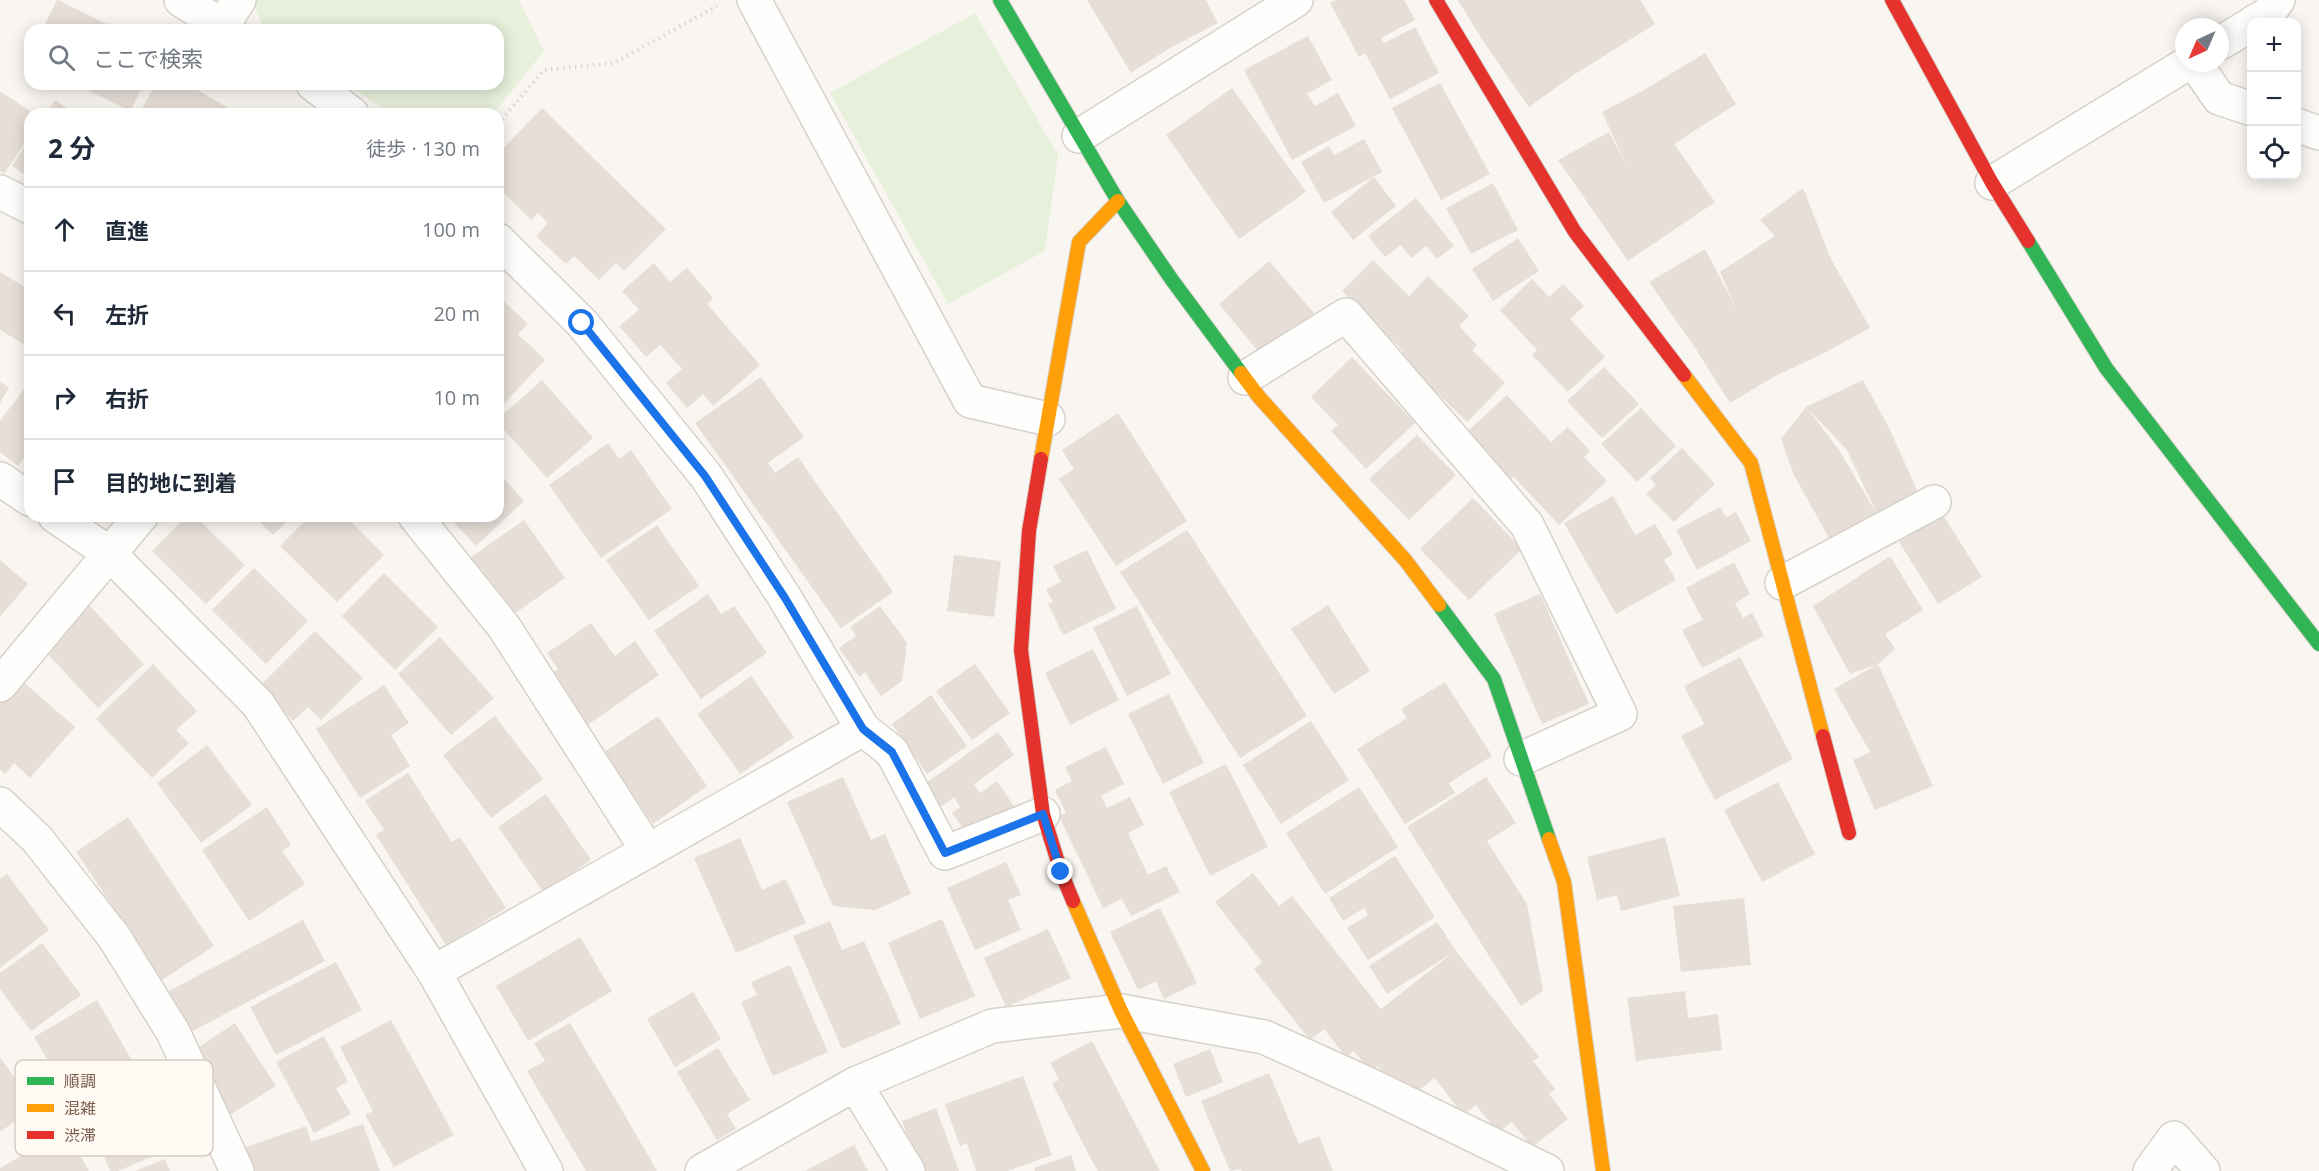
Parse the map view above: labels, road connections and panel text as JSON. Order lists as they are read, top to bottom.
{
  "legend": ["順調", "混雑", "渋滞"],
  "north": "bottom left",
  "page": {
    "map_buttons": ["+", "−"],
    "search": "ここで検索",
    "heading": ["2 分", "徒歩 · 130 m"],
    "list": [
      ["直進", "100 m"],
      ["左折", "20 m"],
      ["右折", "10 m"],
      "目的地に到着"
    ]
  }
}
